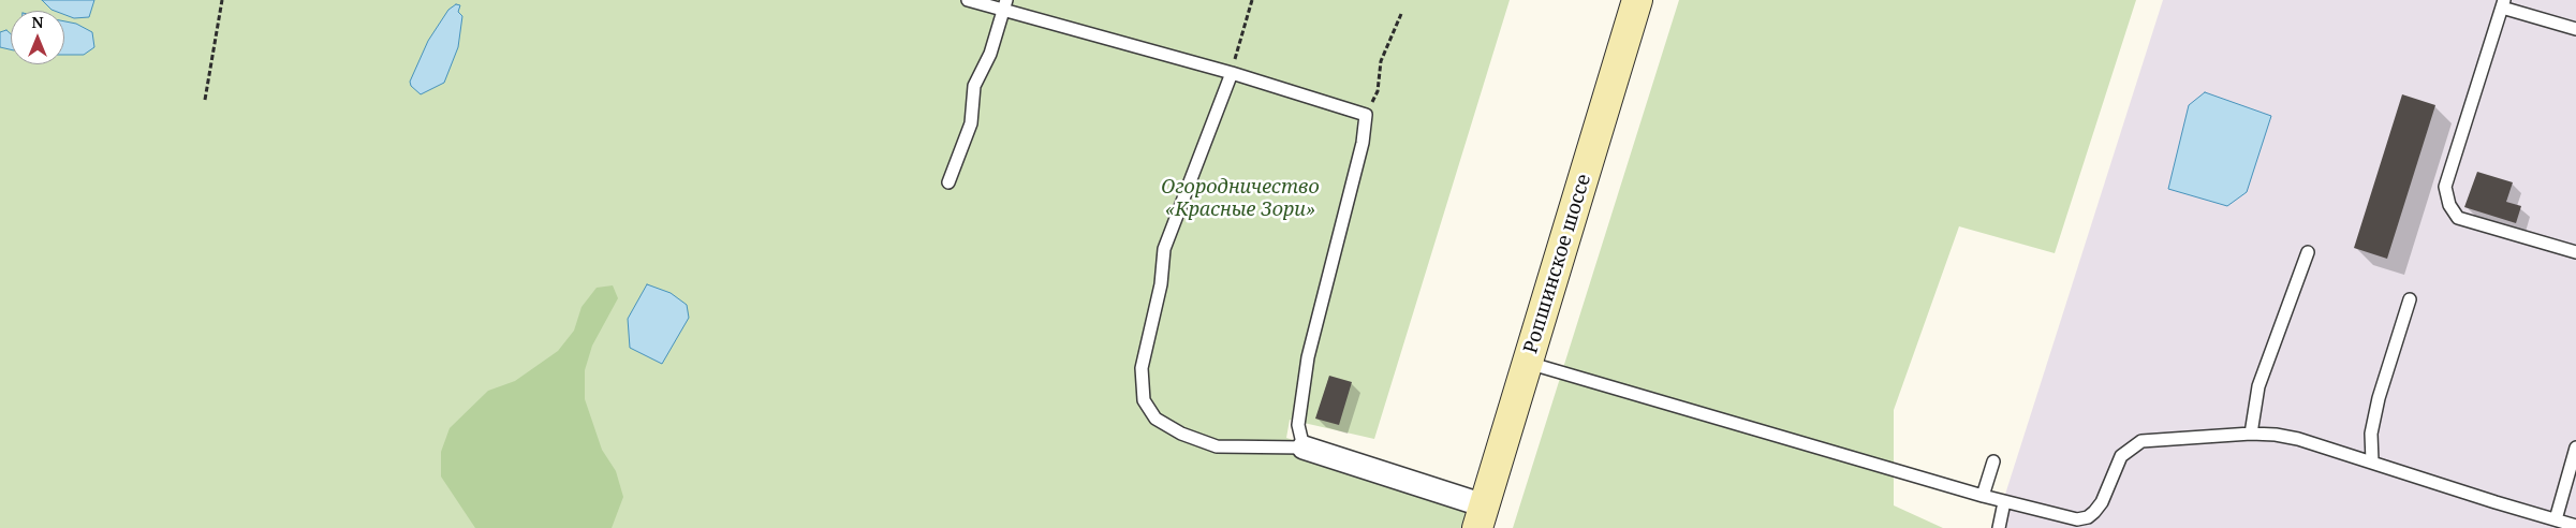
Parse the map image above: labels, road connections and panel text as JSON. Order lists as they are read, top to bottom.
{
  "streets": {
    "main road": ["Ропшинское шоссе"]
  },
  "parks": ["Огородничество «Красные Зори»"],
  "north": "top"
}
